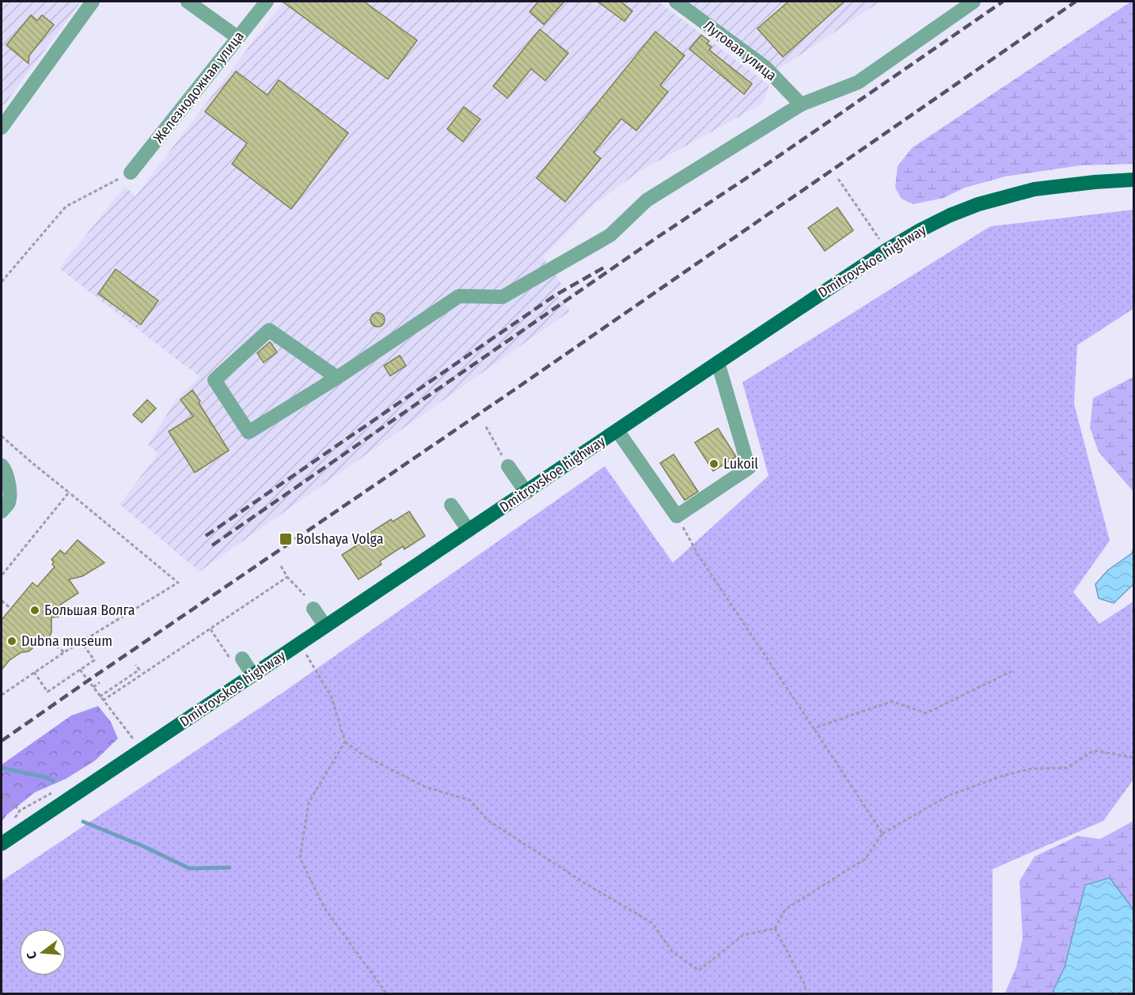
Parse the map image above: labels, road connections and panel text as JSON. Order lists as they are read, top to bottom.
{
  "streets": {
    "main road": ["Dmitrovskoe highway"],
    "street": ["Луговая улица", "Железнодожная улица"]
  },
  "places": {
    "other": ["Lukoil", "Большая Волга", "Dubna museum"],
    "transit": ["Bolshaya Volga"]
  },
  "north": "left"
}
